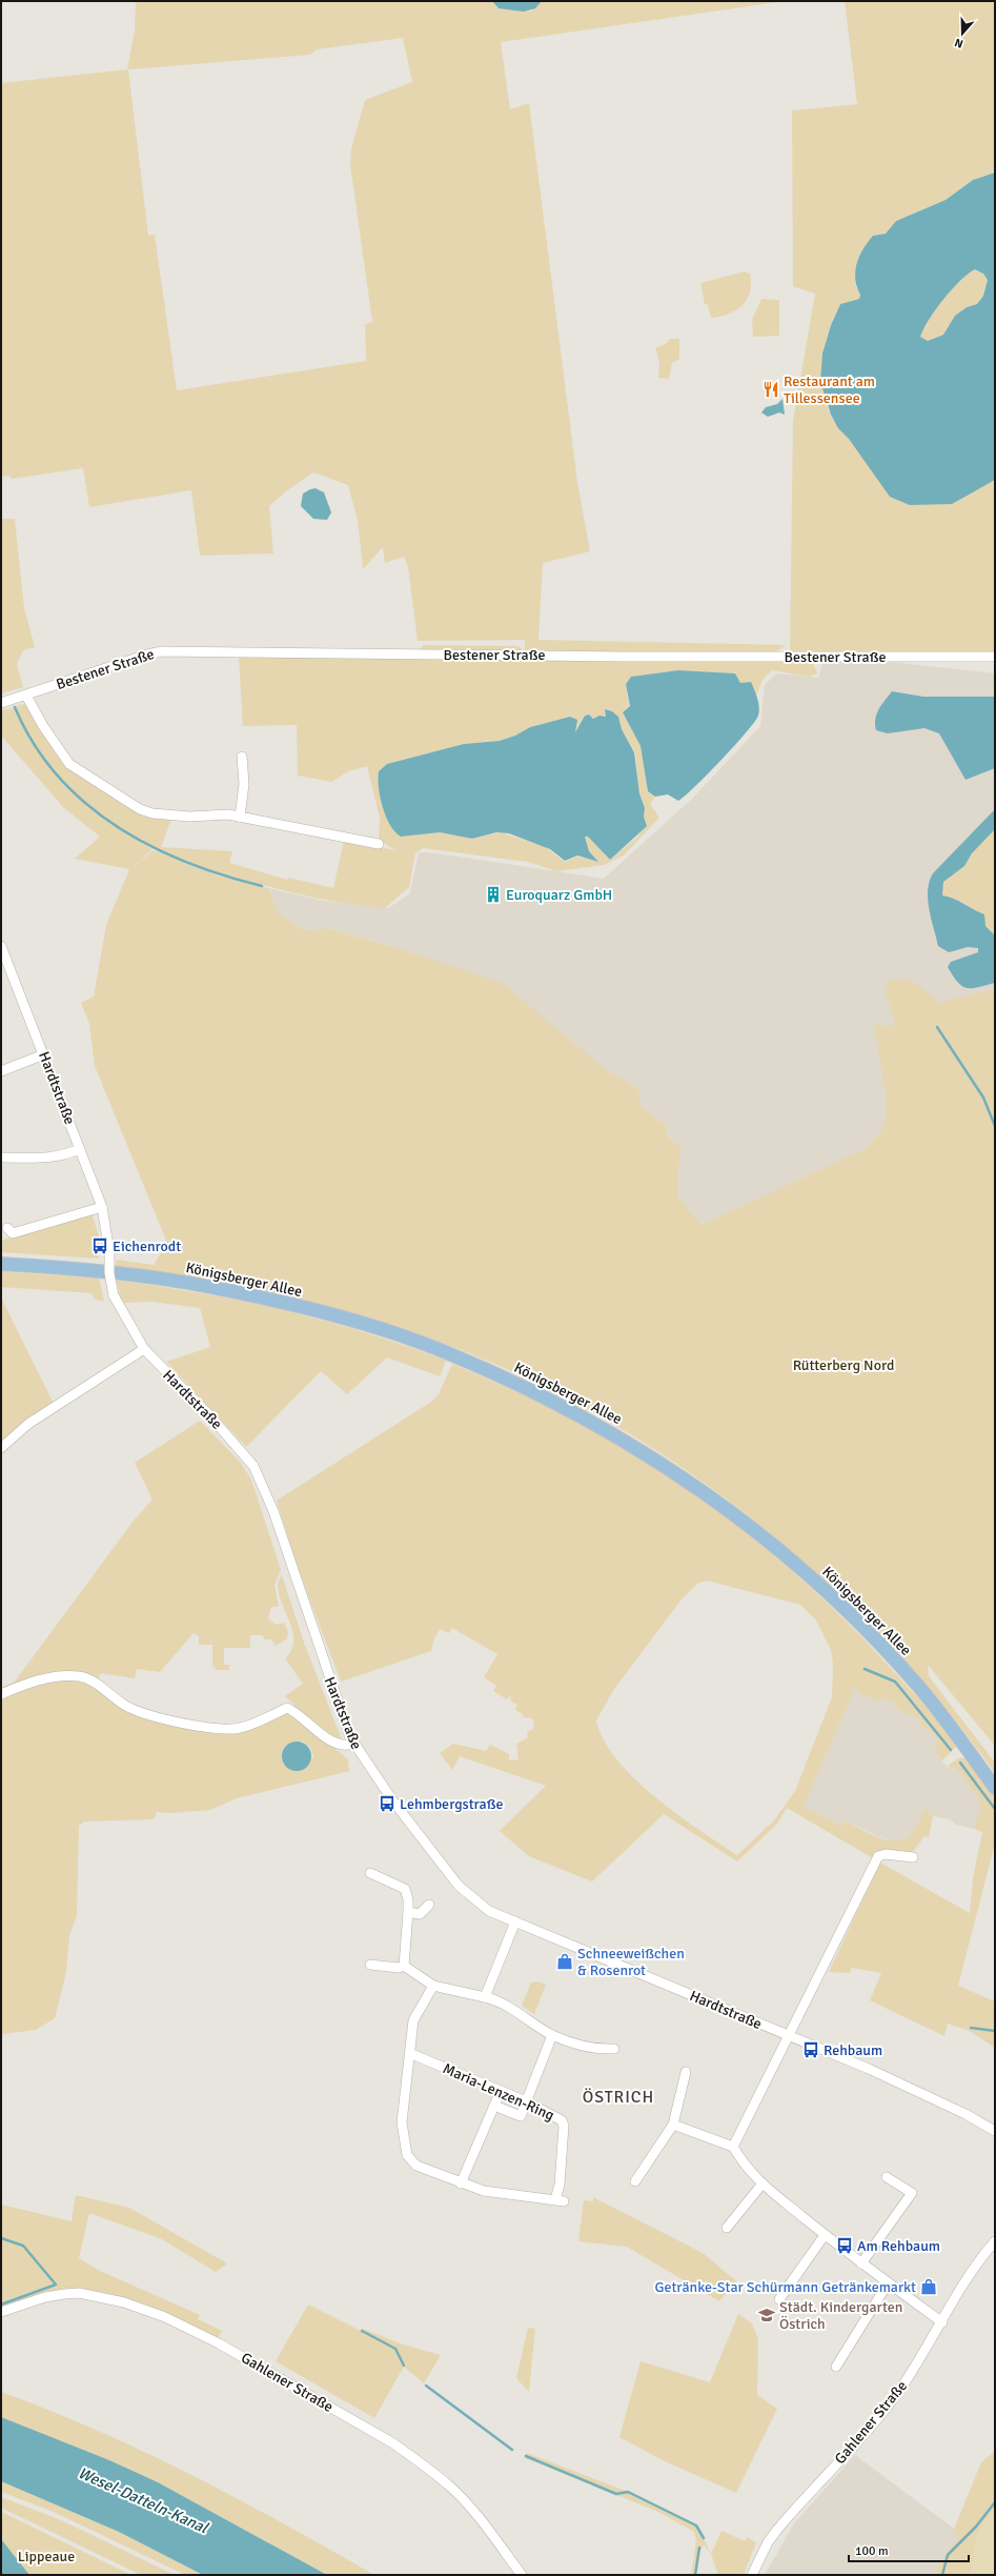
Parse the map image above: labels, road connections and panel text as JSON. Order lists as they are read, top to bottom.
{
  "streets": {
    "main road": ["Königsberger Allee"],
    "street": [
      "Bestener Straße",
      "Hardtstraße",
      "Maria-Lenzen-Ring",
      "Gahlener Straße"
    ]
  },
  "districts": ["ÖSTRICH"],
  "water": ["Wesel-Datteln-Kanal"],
  "parks": ["Rütterberg Nord", "Lippeaue"],
  "places": {
    "restaurant": ["Restaurant am Tillessensee"],
    "building": ["Euroquarz GmbH"],
    "bus stop": [
      "Eichenrodt",
      "Lehmbergstraße",
      "Rehbaum",
      "Am Rehbaum"
    ],
    "shop": ["Schneeweißchen & Rosenrot", "Getränke-Star Schürmann Getränkemarkt"],
    "school or university": ["Städt. Kindergarten Östrich"]
  },
  "scale_bar": "100 m",
  "north": "bottom"
}
